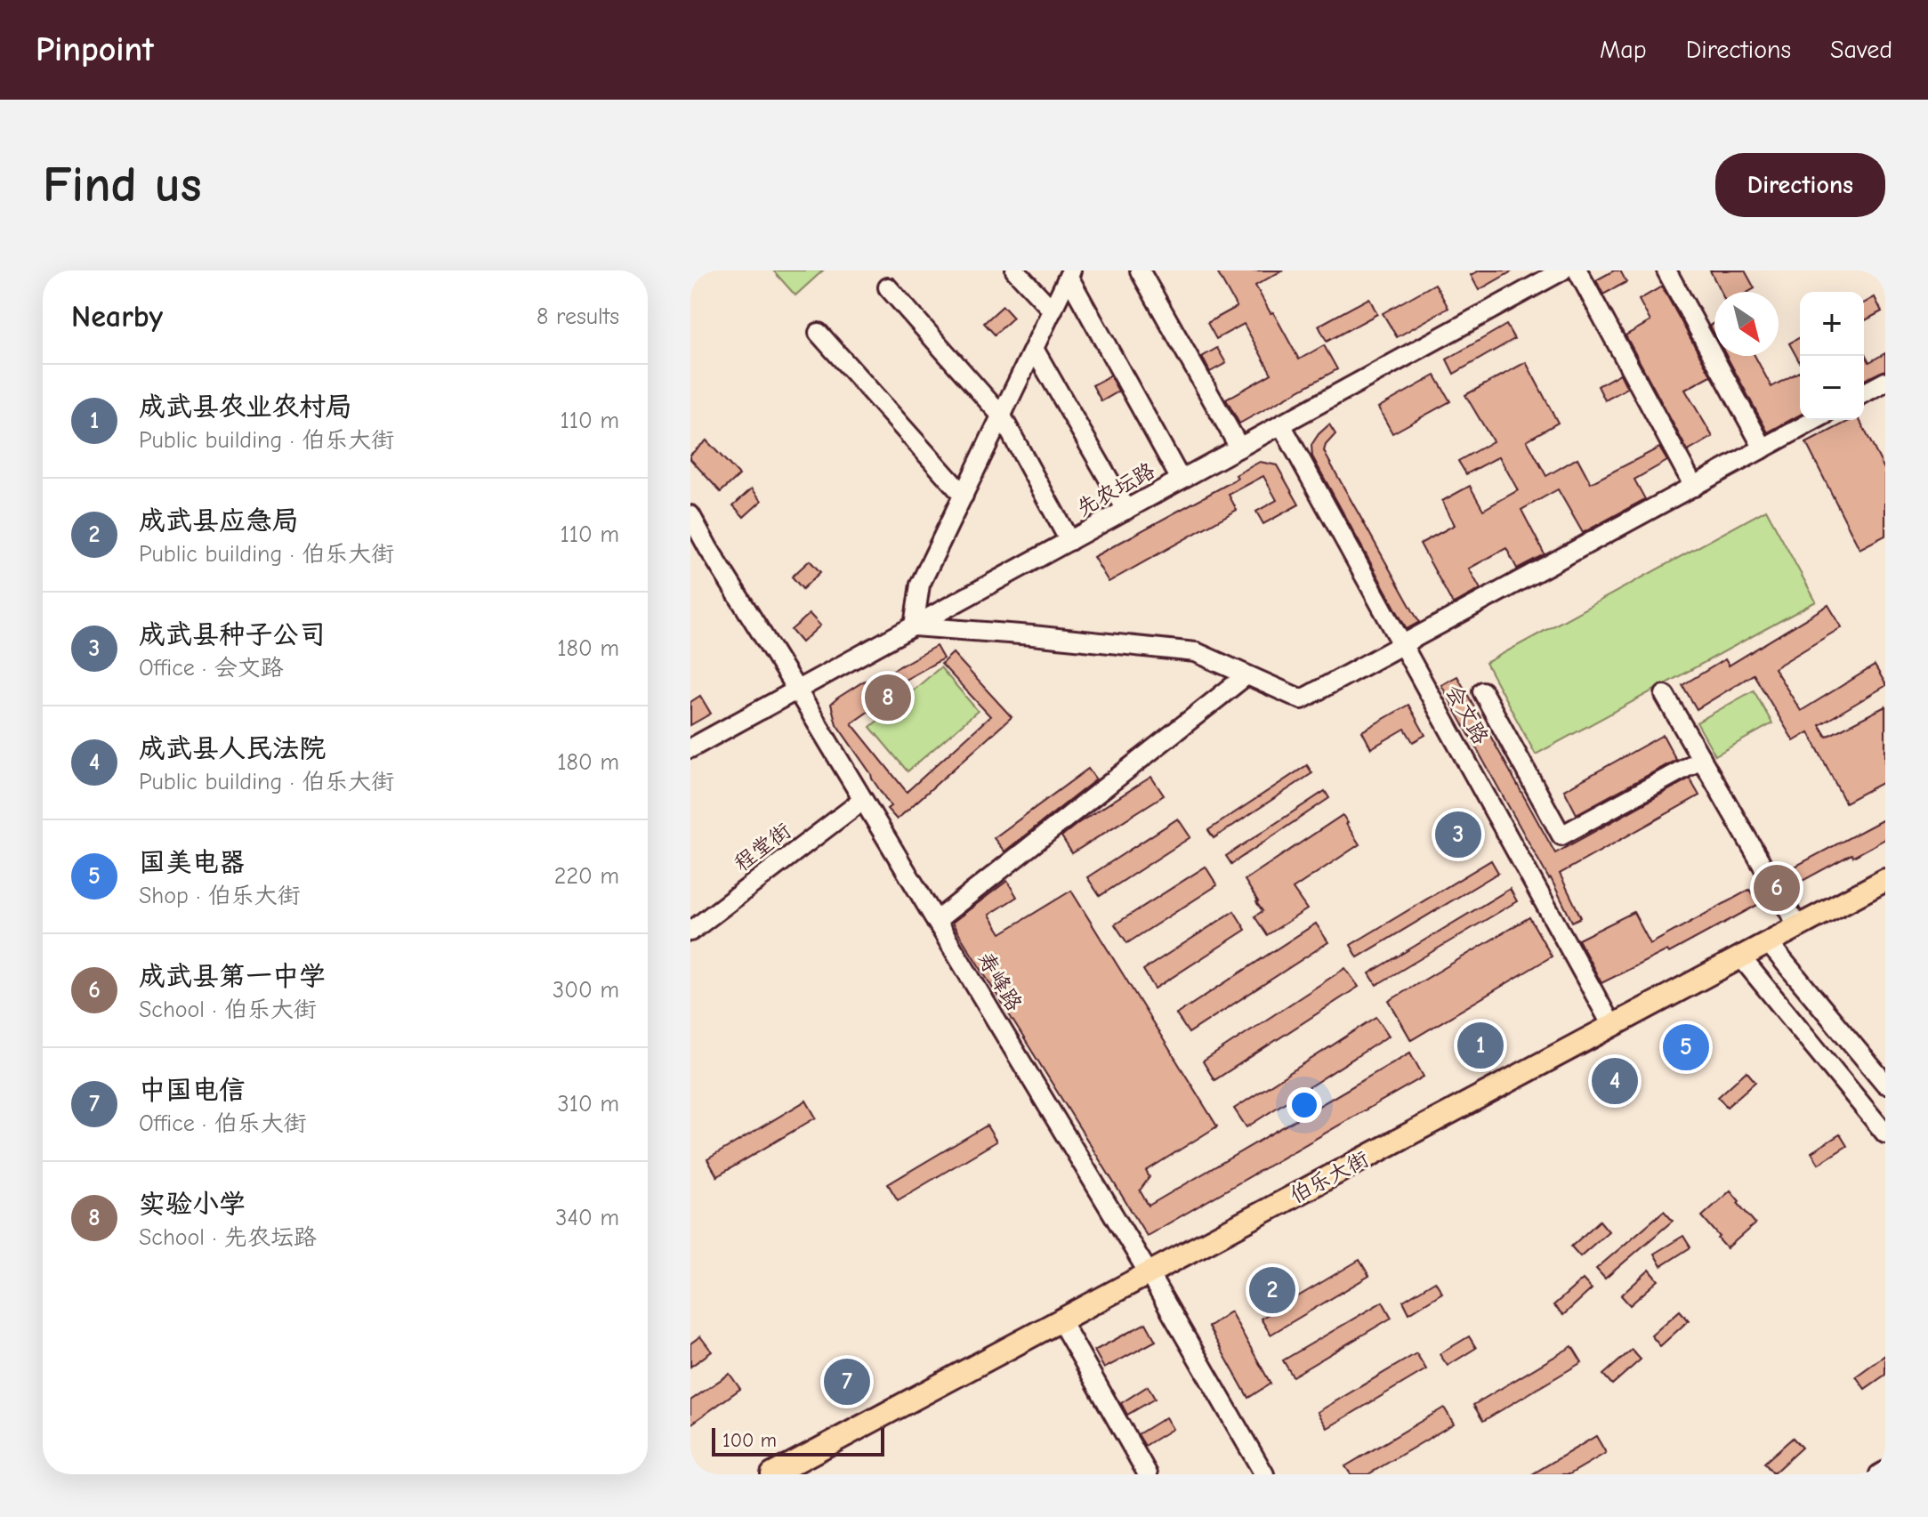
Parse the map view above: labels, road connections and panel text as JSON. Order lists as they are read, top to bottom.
{
  "streets": {
    "main road": ["伯乐大街"],
    "street": [
      "先农坛路",
      "会文路",
      "程堂街",
      "寿峰路"
    ]
  },
  "crossings": [
    ["先农坛路", "会文路"],
    ["先农坛路", "寿峰路"],
    ["会文路", "伯乐大街"],
    ["程堂街", "寿峰路"],
    ["寿峰路", "伯乐大街"]
  ],
  "scale_bar": "100 m",
  "north": "bottom right",
  "page": {
    "header": "Pinpoint",
    "nav": ["Map", "Directions", "Saved"],
    "buttons": "Directions",
    "title": "Find us",
    "heading": ["Nearby", "8 results"],
    "map_buttons": ["+", "−"],
    "list": [
      {
        "mark": "1",
        "name": "成武县农业农村局",
        "note": "Public building · 伯乐大街",
        "value": "110 m"
      },
      {
        "mark": "2",
        "name": "成武县应急局",
        "note": "Public building · 伯乐大街",
        "value": "110 m"
      },
      {
        "mark": "3",
        "name": "成武县种子公司",
        "note": "Office · 会文路",
        "value": "180 m"
      },
      {
        "mark": "4",
        "name": "成武县人民法院",
        "note": "Public building · 伯乐大街",
        "value": "180 m"
      },
      {
        "mark": "5",
        "name": "国美电器",
        "note": "Shop · 伯乐大街",
        "value": "220 m"
      },
      {
        "mark": "6",
        "name": "成武县第一中学",
        "note": "School · 伯乐大街",
        "value": "300 m"
      },
      {
        "mark": "7",
        "name": "中国电信",
        "note": "Office · 伯乐大街",
        "value": "310 m"
      },
      {
        "mark": "8",
        "name": "实验小学",
        "note": "School · 先农坛路",
        "value": "340 m"
      }
    ],
    "pins": [
      "8",
      "3",
      "6",
      "1",
      "5",
      "4",
      "2",
      "7"
    ],
    "scale": "100 m"
  }
}
